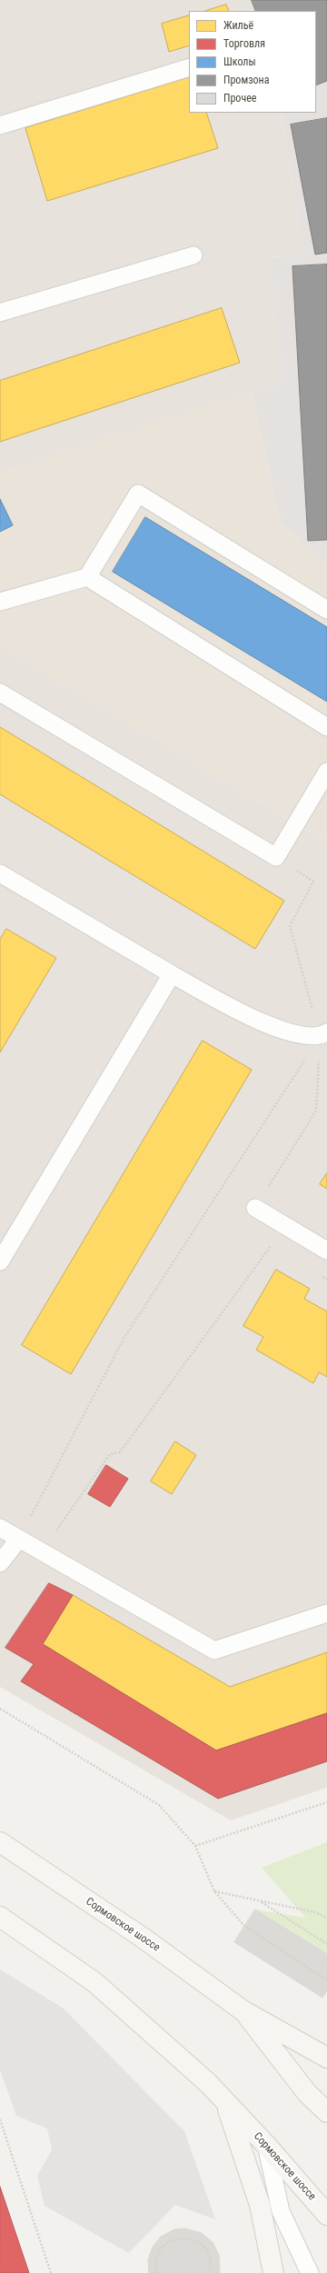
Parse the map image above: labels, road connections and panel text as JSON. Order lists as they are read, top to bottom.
{
  "streets": {
    "main road": ["Сормовское шоссе"]
  },
  "legend": [
    "Жильё",
    "Торговля",
    "Школы",
    "Промзона",
    "Прочее"
  ]
}
